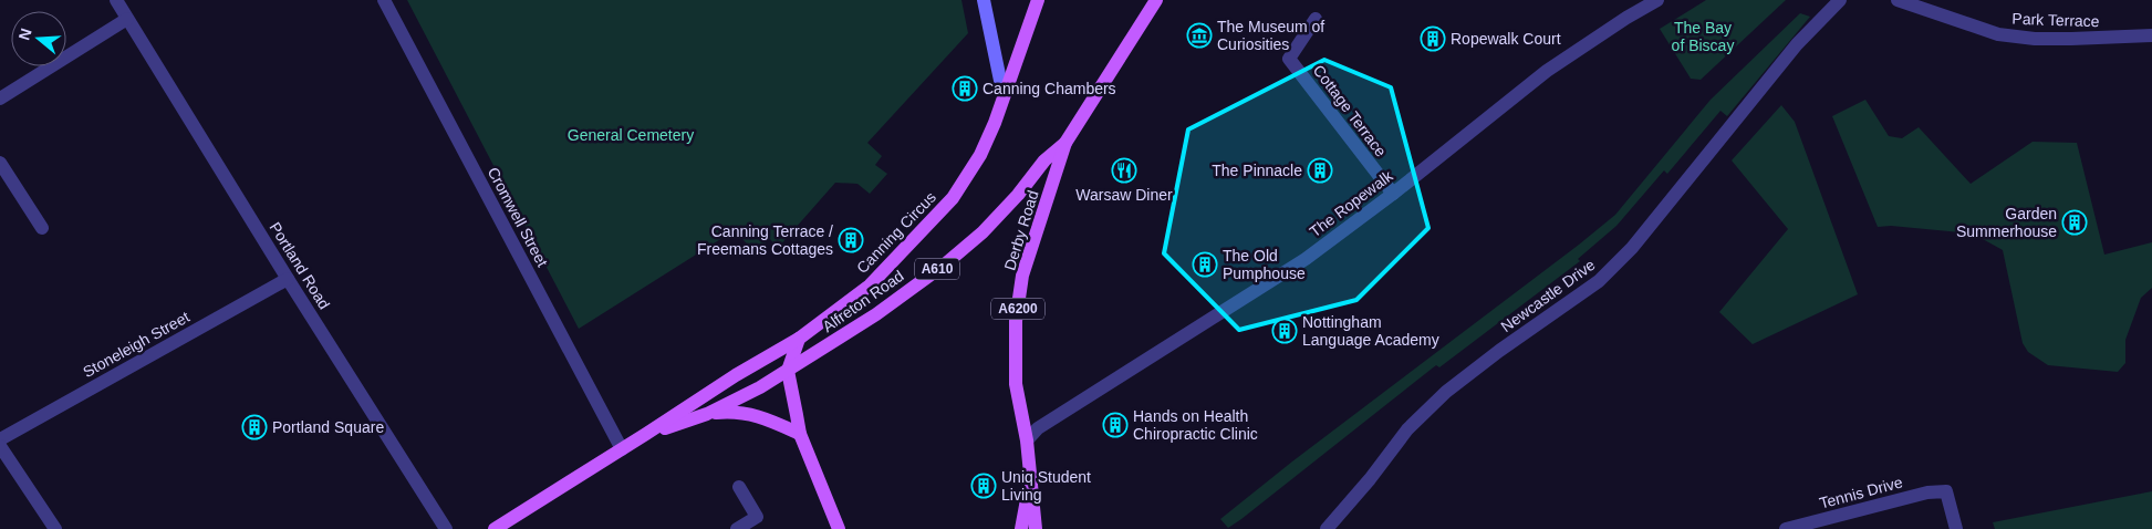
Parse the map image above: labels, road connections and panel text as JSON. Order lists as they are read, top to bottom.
{
  "streets": {
    "main road": [
      "Derby Road",
      "Canning Circus",
      "A610",
      "Alfreton Road",
      "A6200"
    ],
    "street": [
      "Park Terrace",
      "Cottage Terrace",
      "The Ropewalk",
      "Cromwell Street",
      "Portland Road",
      "Newcastle Drive",
      "Stoneleigh Street",
      "Tennis Drive"
    ]
  },
  "crossings": [
    ["Cottage Terrace", "The Ropewalk"],
    ["The Ropewalk", "Derby Road"],
    ["Cromwell Street", "A610"],
    ["Derby Road", "Alfreton Road"],
    ["Canning Circus", "A610"],
    ["Portland Road", "Stoneleigh Street"],
    ["A610", "Alfreton Road"]
  ],
  "parks": ["The Bay of Biscay", "General Cemetery"],
  "places": {
    "museum": ["The Museum of Curiosities"],
    "building": [
      "Ropewalk Court",
      "Canning Chambers",
      "The Pinnacle",
      "Garden Summerhouse",
      "Canning Terrace / Freemans Cottages",
      "The Old Pumphouse",
      "Nottingham Language Academy",
      "Hands on Health Chiropractic Clinic",
      "Portland Square",
      "Uniq Student Living"
    ],
    "restaurant": ["Warsaw Diner"]
  },
  "north": "left"
}
